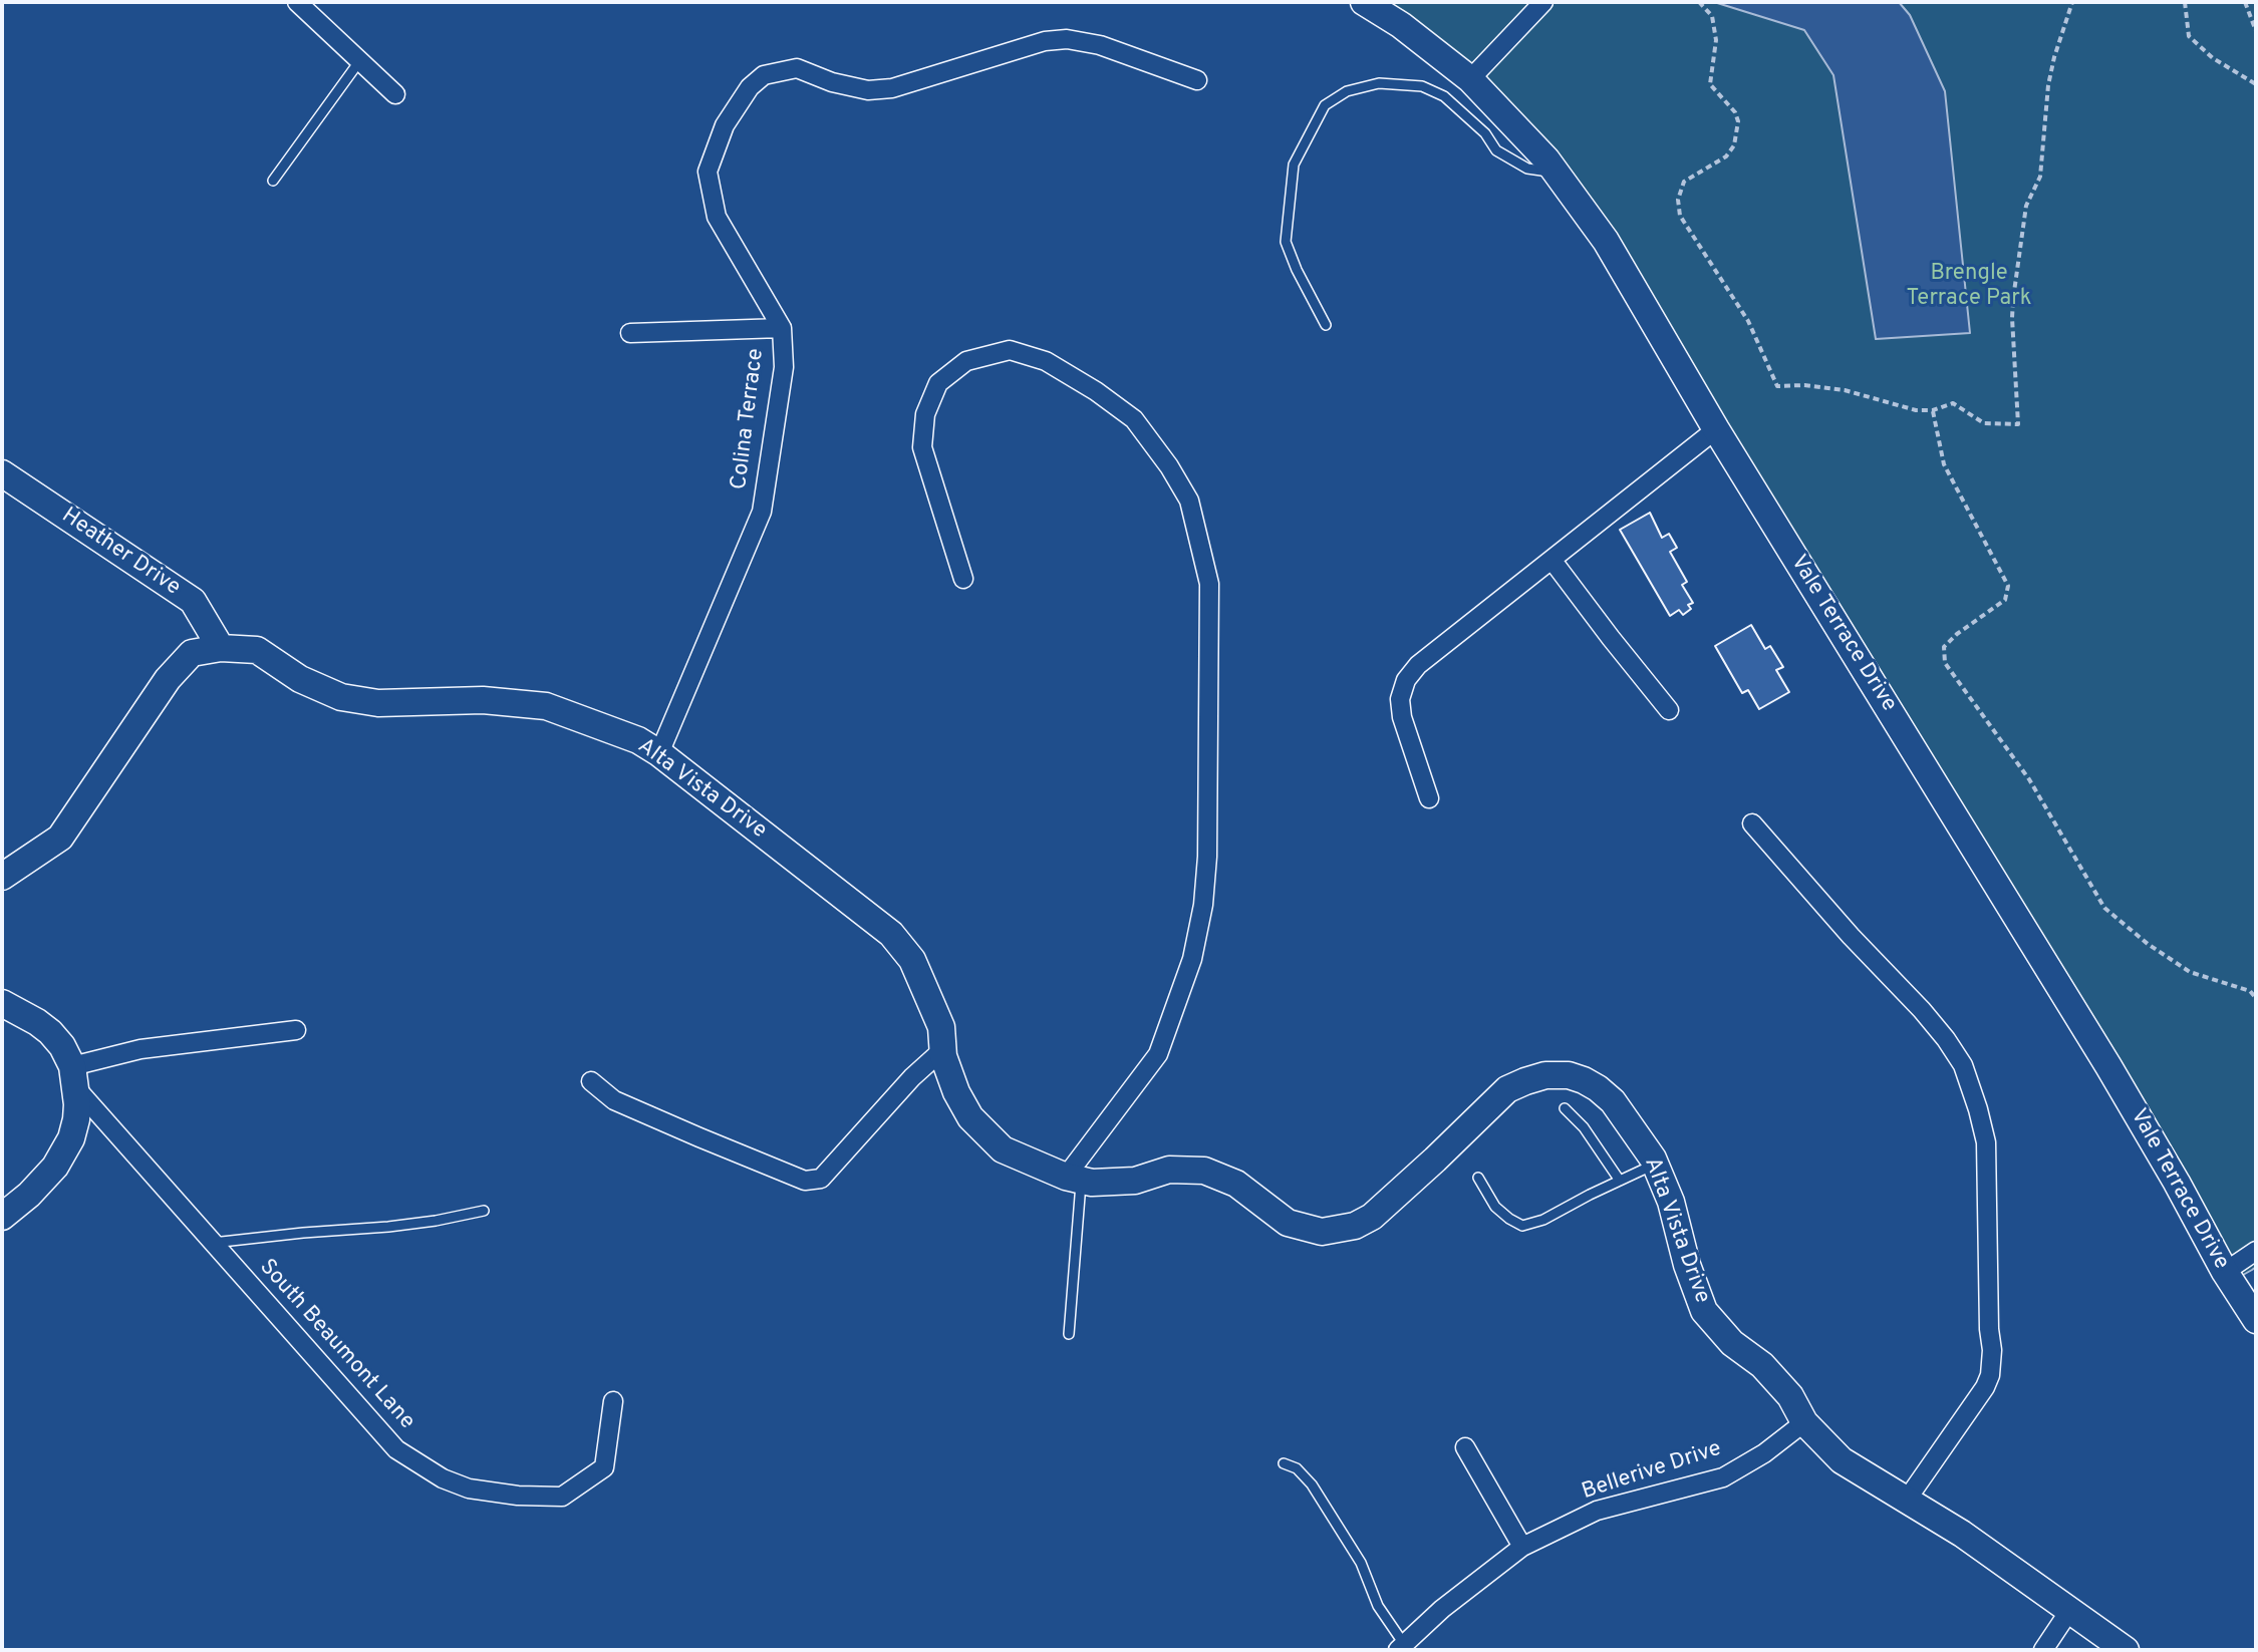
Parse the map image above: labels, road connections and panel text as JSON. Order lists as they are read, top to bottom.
{
  "streets": {
    "street": [
      "Colina Terrace",
      "Heather Drive",
      "Vale Terrace Drive",
      "Alta Vista Drive",
      "South Beaumont Lane",
      "Bellerive Drive"
    ]
  },
  "crossings": [
    ["Colina Terrace", "Alta Vista Drive"],
    ["Heather Drive", "Alta Vista Drive"],
    ["Alta Vista Drive", "Bellerive Drive"]
  ],
  "parks": ["Brengle Terrace Park"]
}
